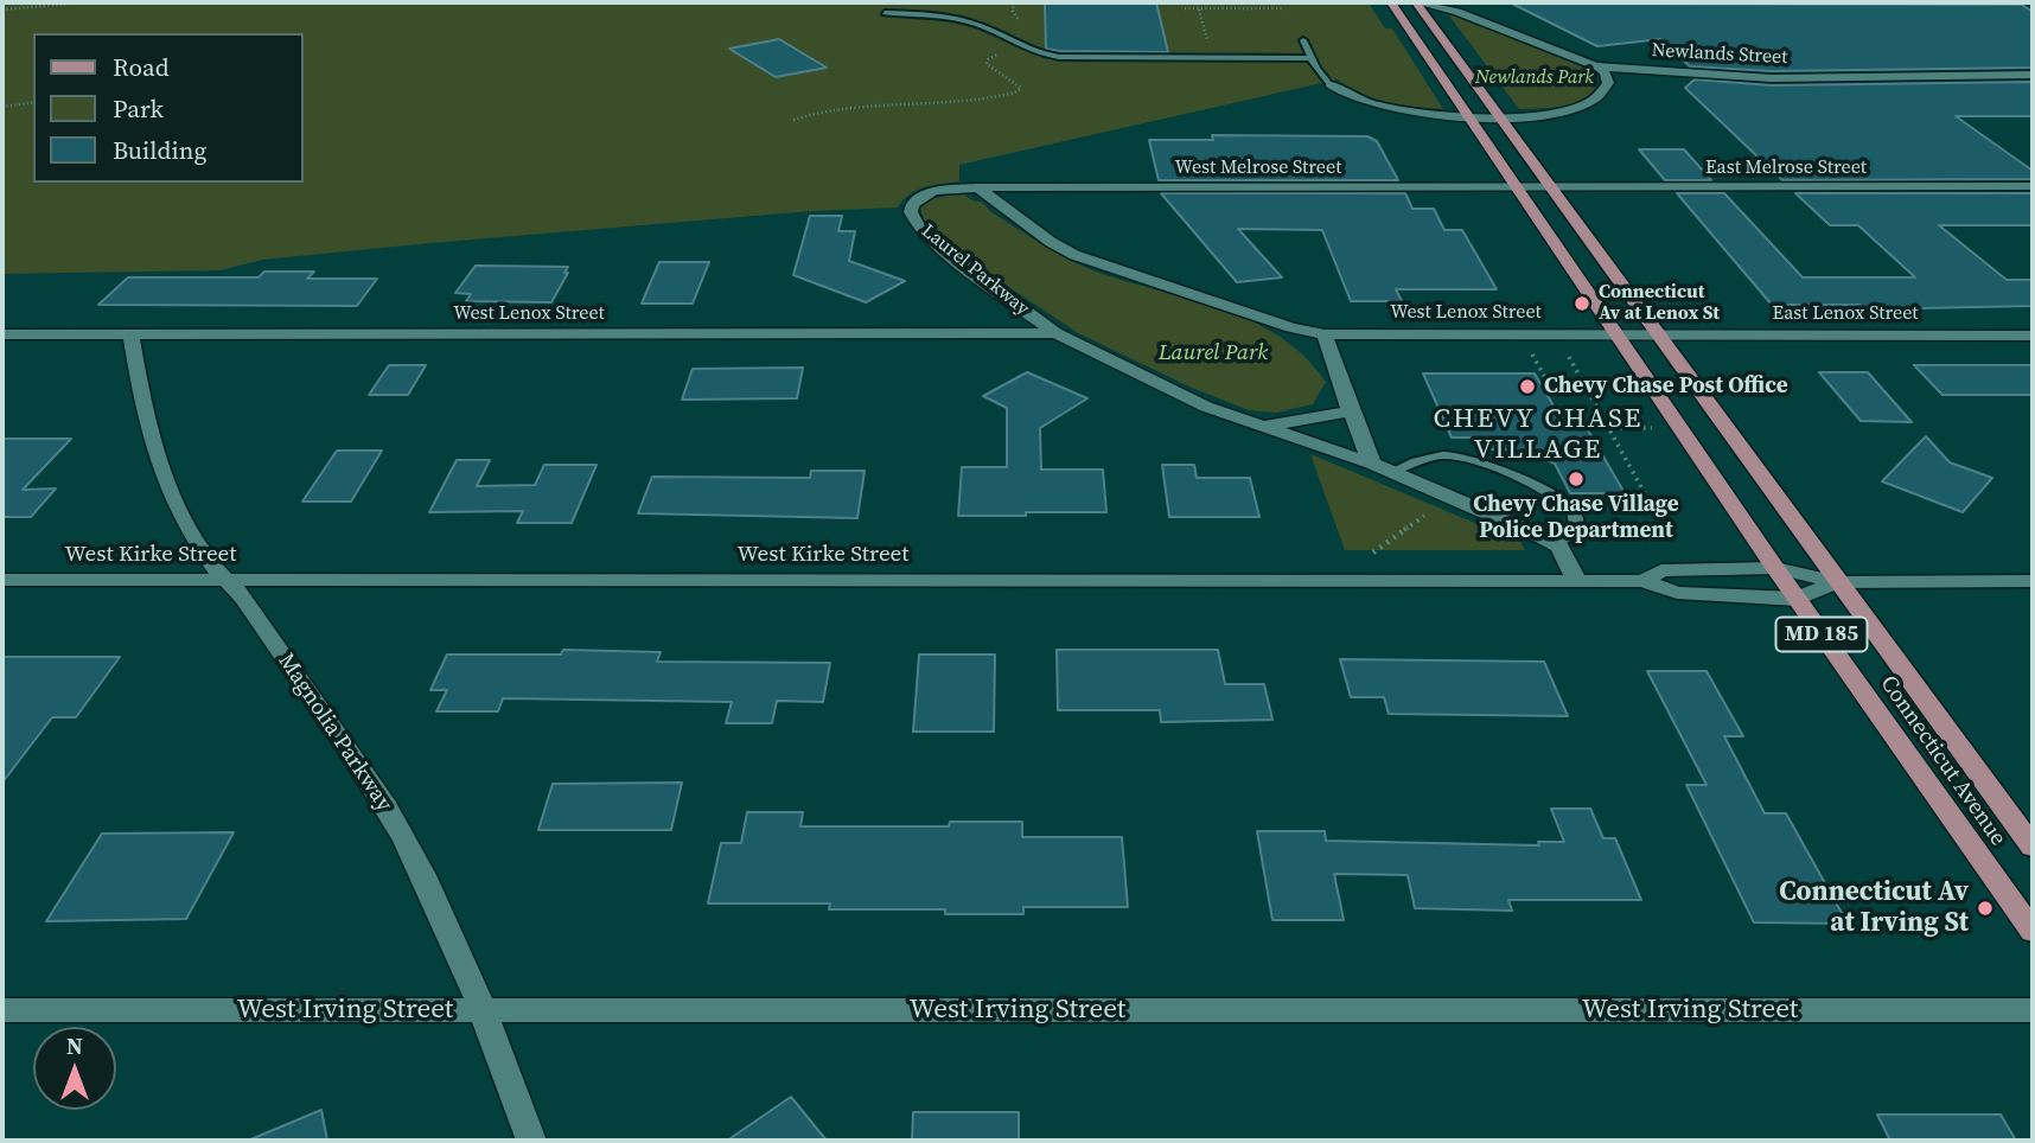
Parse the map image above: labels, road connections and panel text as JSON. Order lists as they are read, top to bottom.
{
  "streets": {
    "main road": ["MD 185", "Connecticut Avenue"],
    "street": [
      "Newlands Street",
      "West Melrose Street",
      "East Melrose Street",
      "Laurel Parkway",
      "West Lenox Street",
      "East Lenox Street",
      "West Kirke Street",
      "Magnolia Parkway",
      "West Irving Street"
    ]
  },
  "crossings": [
    ["Newlands Street", "Connecticut Avenue"],
    ["West Melrose Street", "East Melrose Street"],
    ["West Melrose Street", "Laurel Parkway"],
    ["West Melrose Street", "Connecticut Avenue"],
    ["East Melrose Street", "Connecticut Avenue"],
    ["Laurel Parkway", "West Lenox Street"],
    ["West Lenox Street", "East Lenox Street"],
    ["West Lenox Street", "Magnolia Parkway"],
    ["West Lenox Street", "Connecticut Avenue"],
    ["East Lenox Street", "Connecticut Avenue"],
    ["West Kirke Street", "Magnolia Parkway"],
    ["West Kirke Street", "Connecticut Avenue"],
    ["Magnolia Parkway", "West Irving Street"]
  ],
  "districts": ["CHEVY CHASE VILLAGE"],
  "parks": ["Newlands Park", "Laurel Park"],
  "places": [
    "Connecticut Av at Lenox St",
    "Chevy Chase Post Office",
    "Chevy Chase Village Police Department",
    "Connecticut Av at Irving St"
  ],
  "legend": ["Road", "Park", "Building"],
  "north": "top"
}
